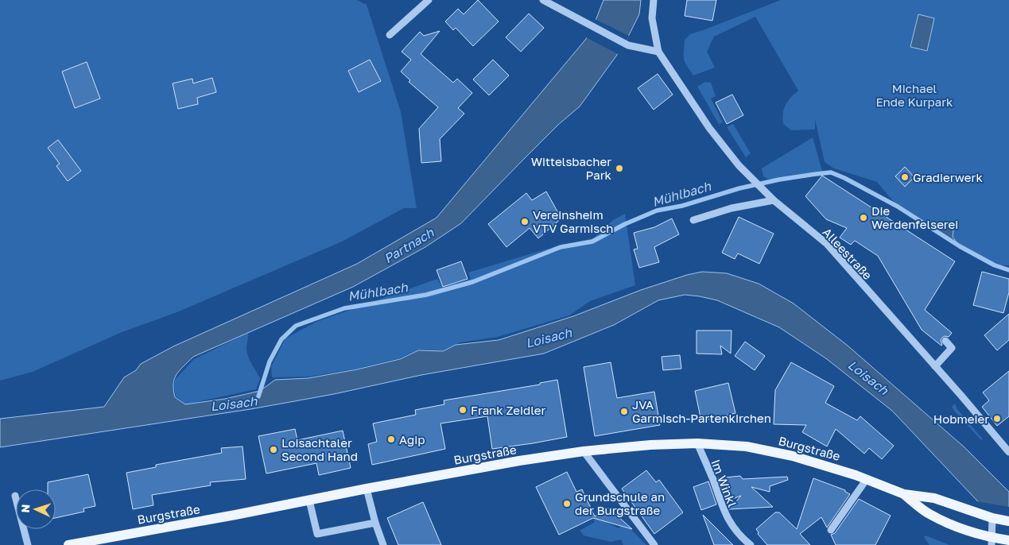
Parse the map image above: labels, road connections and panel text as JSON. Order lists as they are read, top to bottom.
{
  "streets": {
    "main road": ["Burgstraße"],
    "street": ["Alleestraße", "Im Winkl"]
  },
  "crossings": [
    ["Burgstraße", "Im Winkl"]
  ],
  "water": ["Mühlbach", "Partnach", "Loisach"],
  "parks": ["Michael Ende Kurpark"],
  "places": [
    "Wittelsbacher Park",
    "Gradierwerk",
    "Die Werdenfelserei",
    "Vereinsheim VTV Garmisch",
    "Frank Zeidler",
    "JVA Garmisch-Partenkirchen",
    "Hobmeier",
    "Agip",
    "Loisachtaler Second Hand",
    "Grundschule an der Burgstraße"
  ],
  "north": "left"
}
